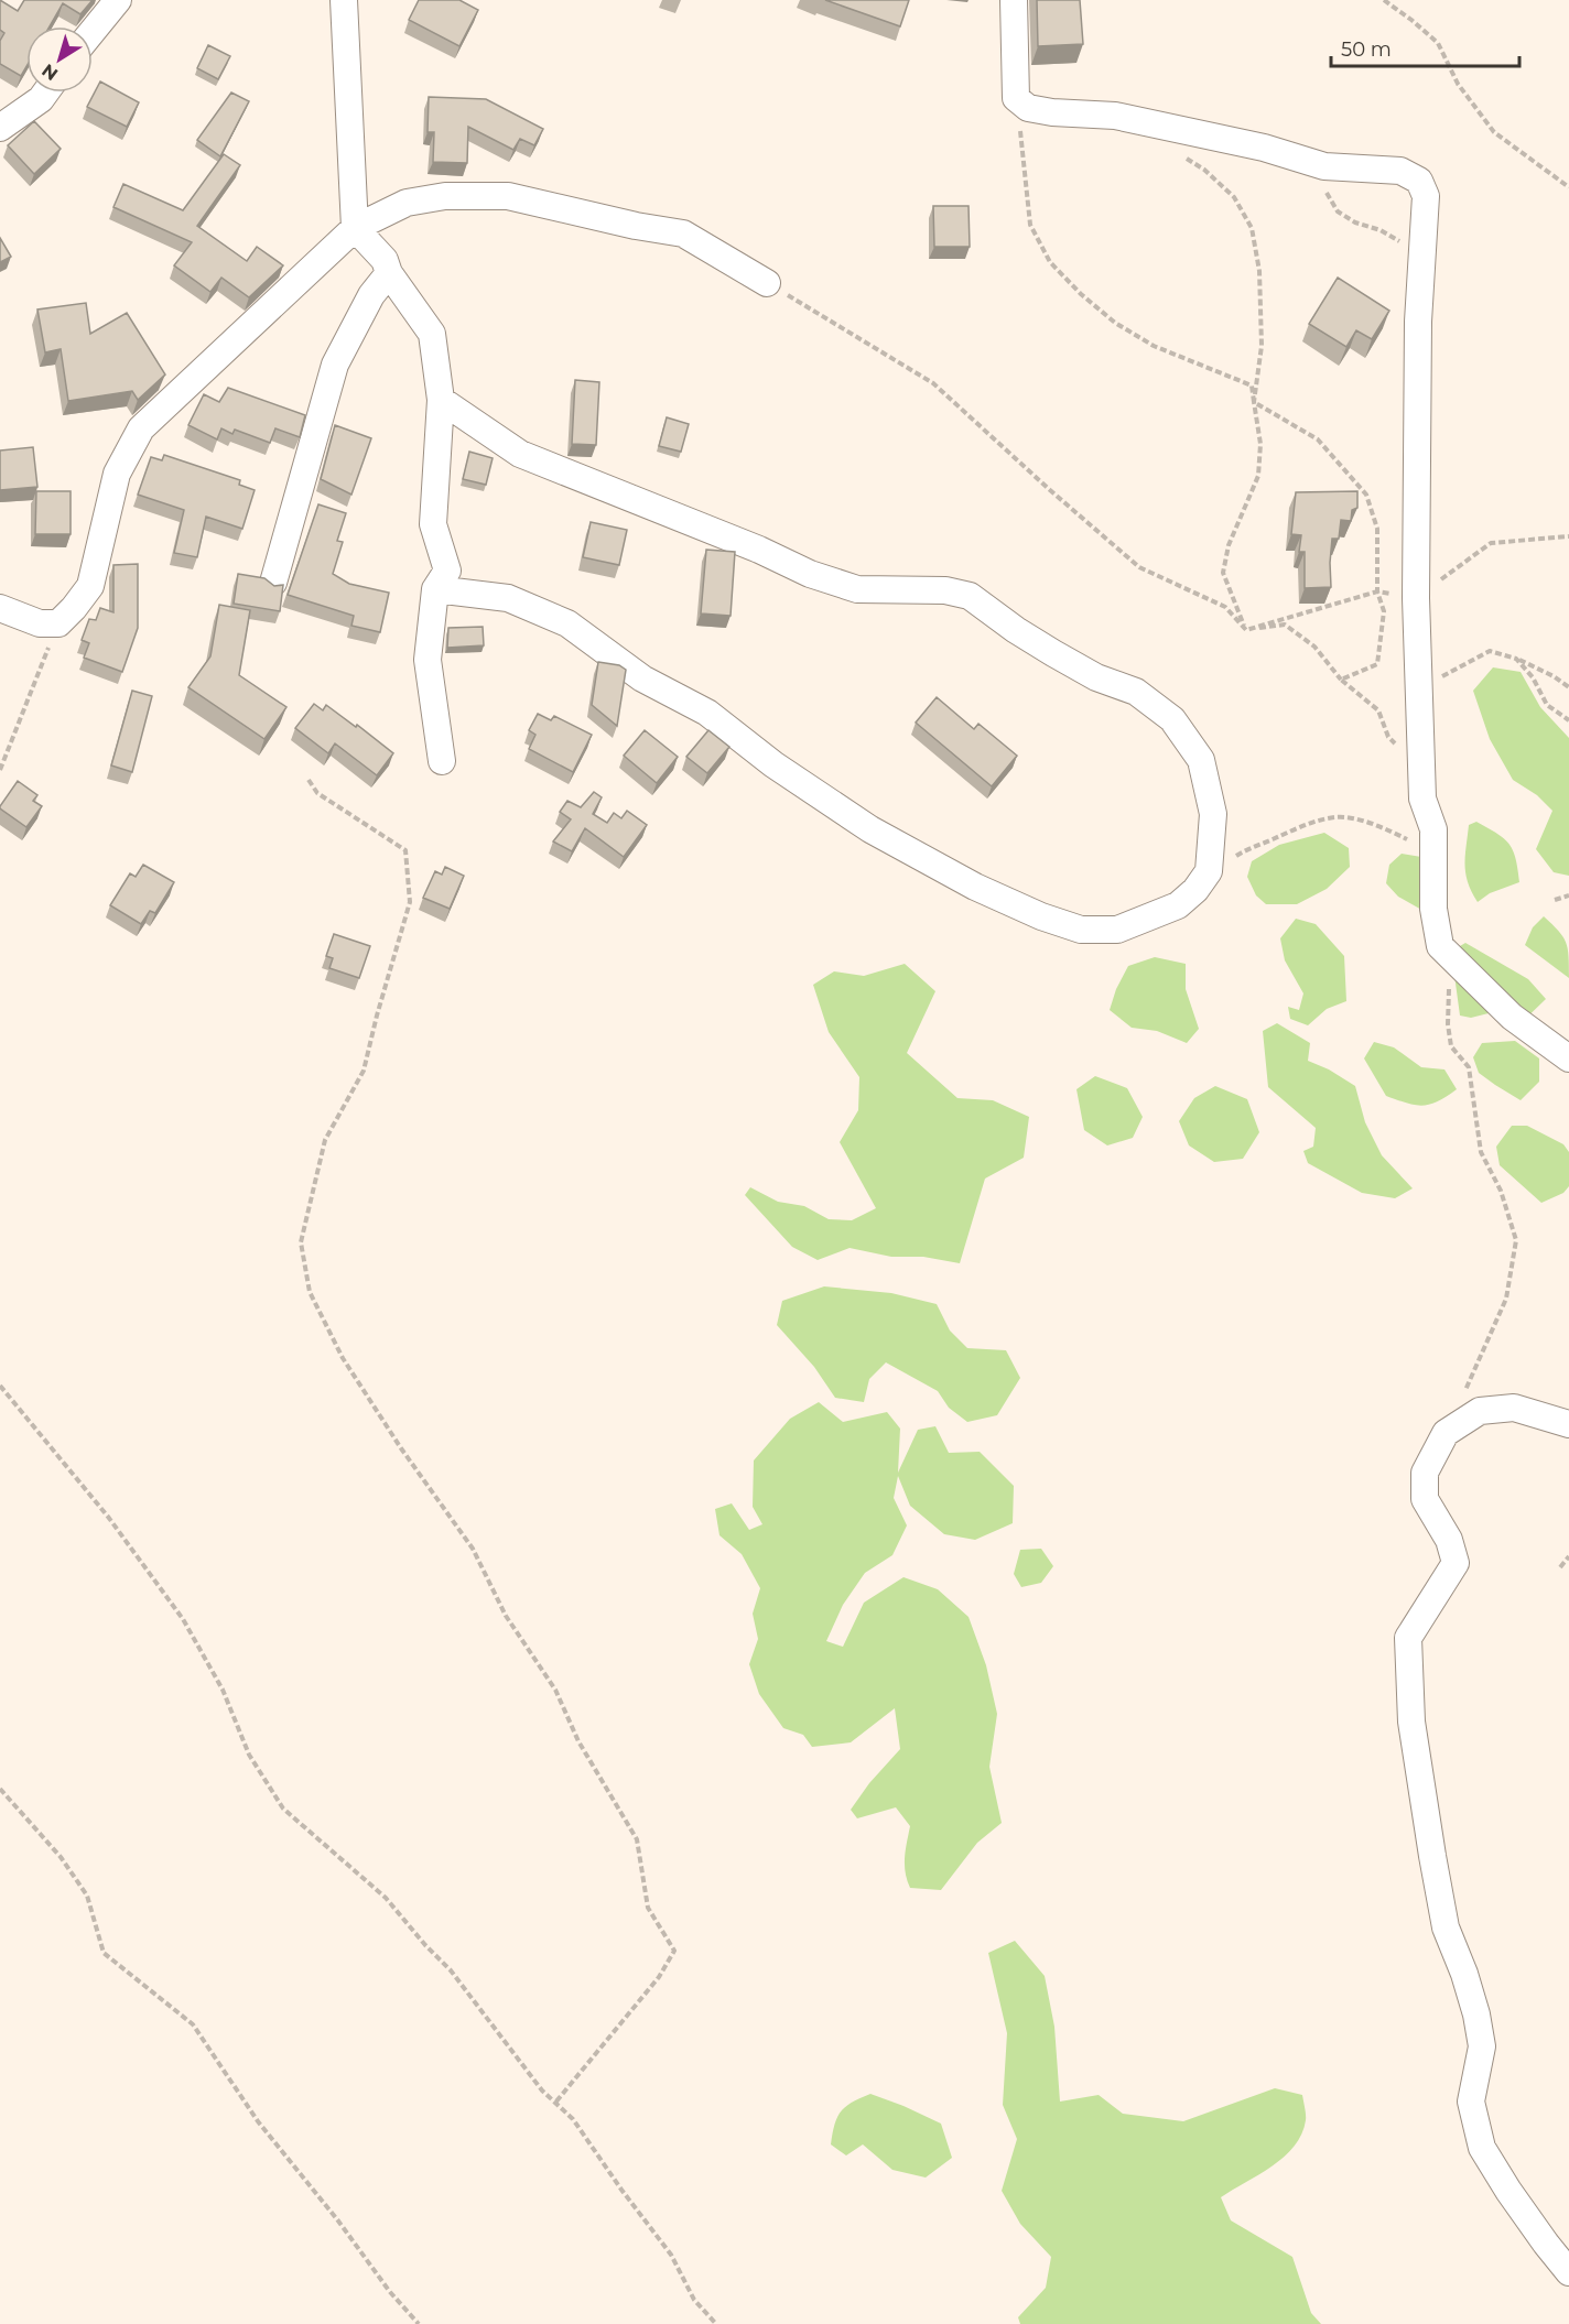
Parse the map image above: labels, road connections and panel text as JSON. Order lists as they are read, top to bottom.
{
  "scale_bar": "50 m",
  "north": "bottom left"
}
